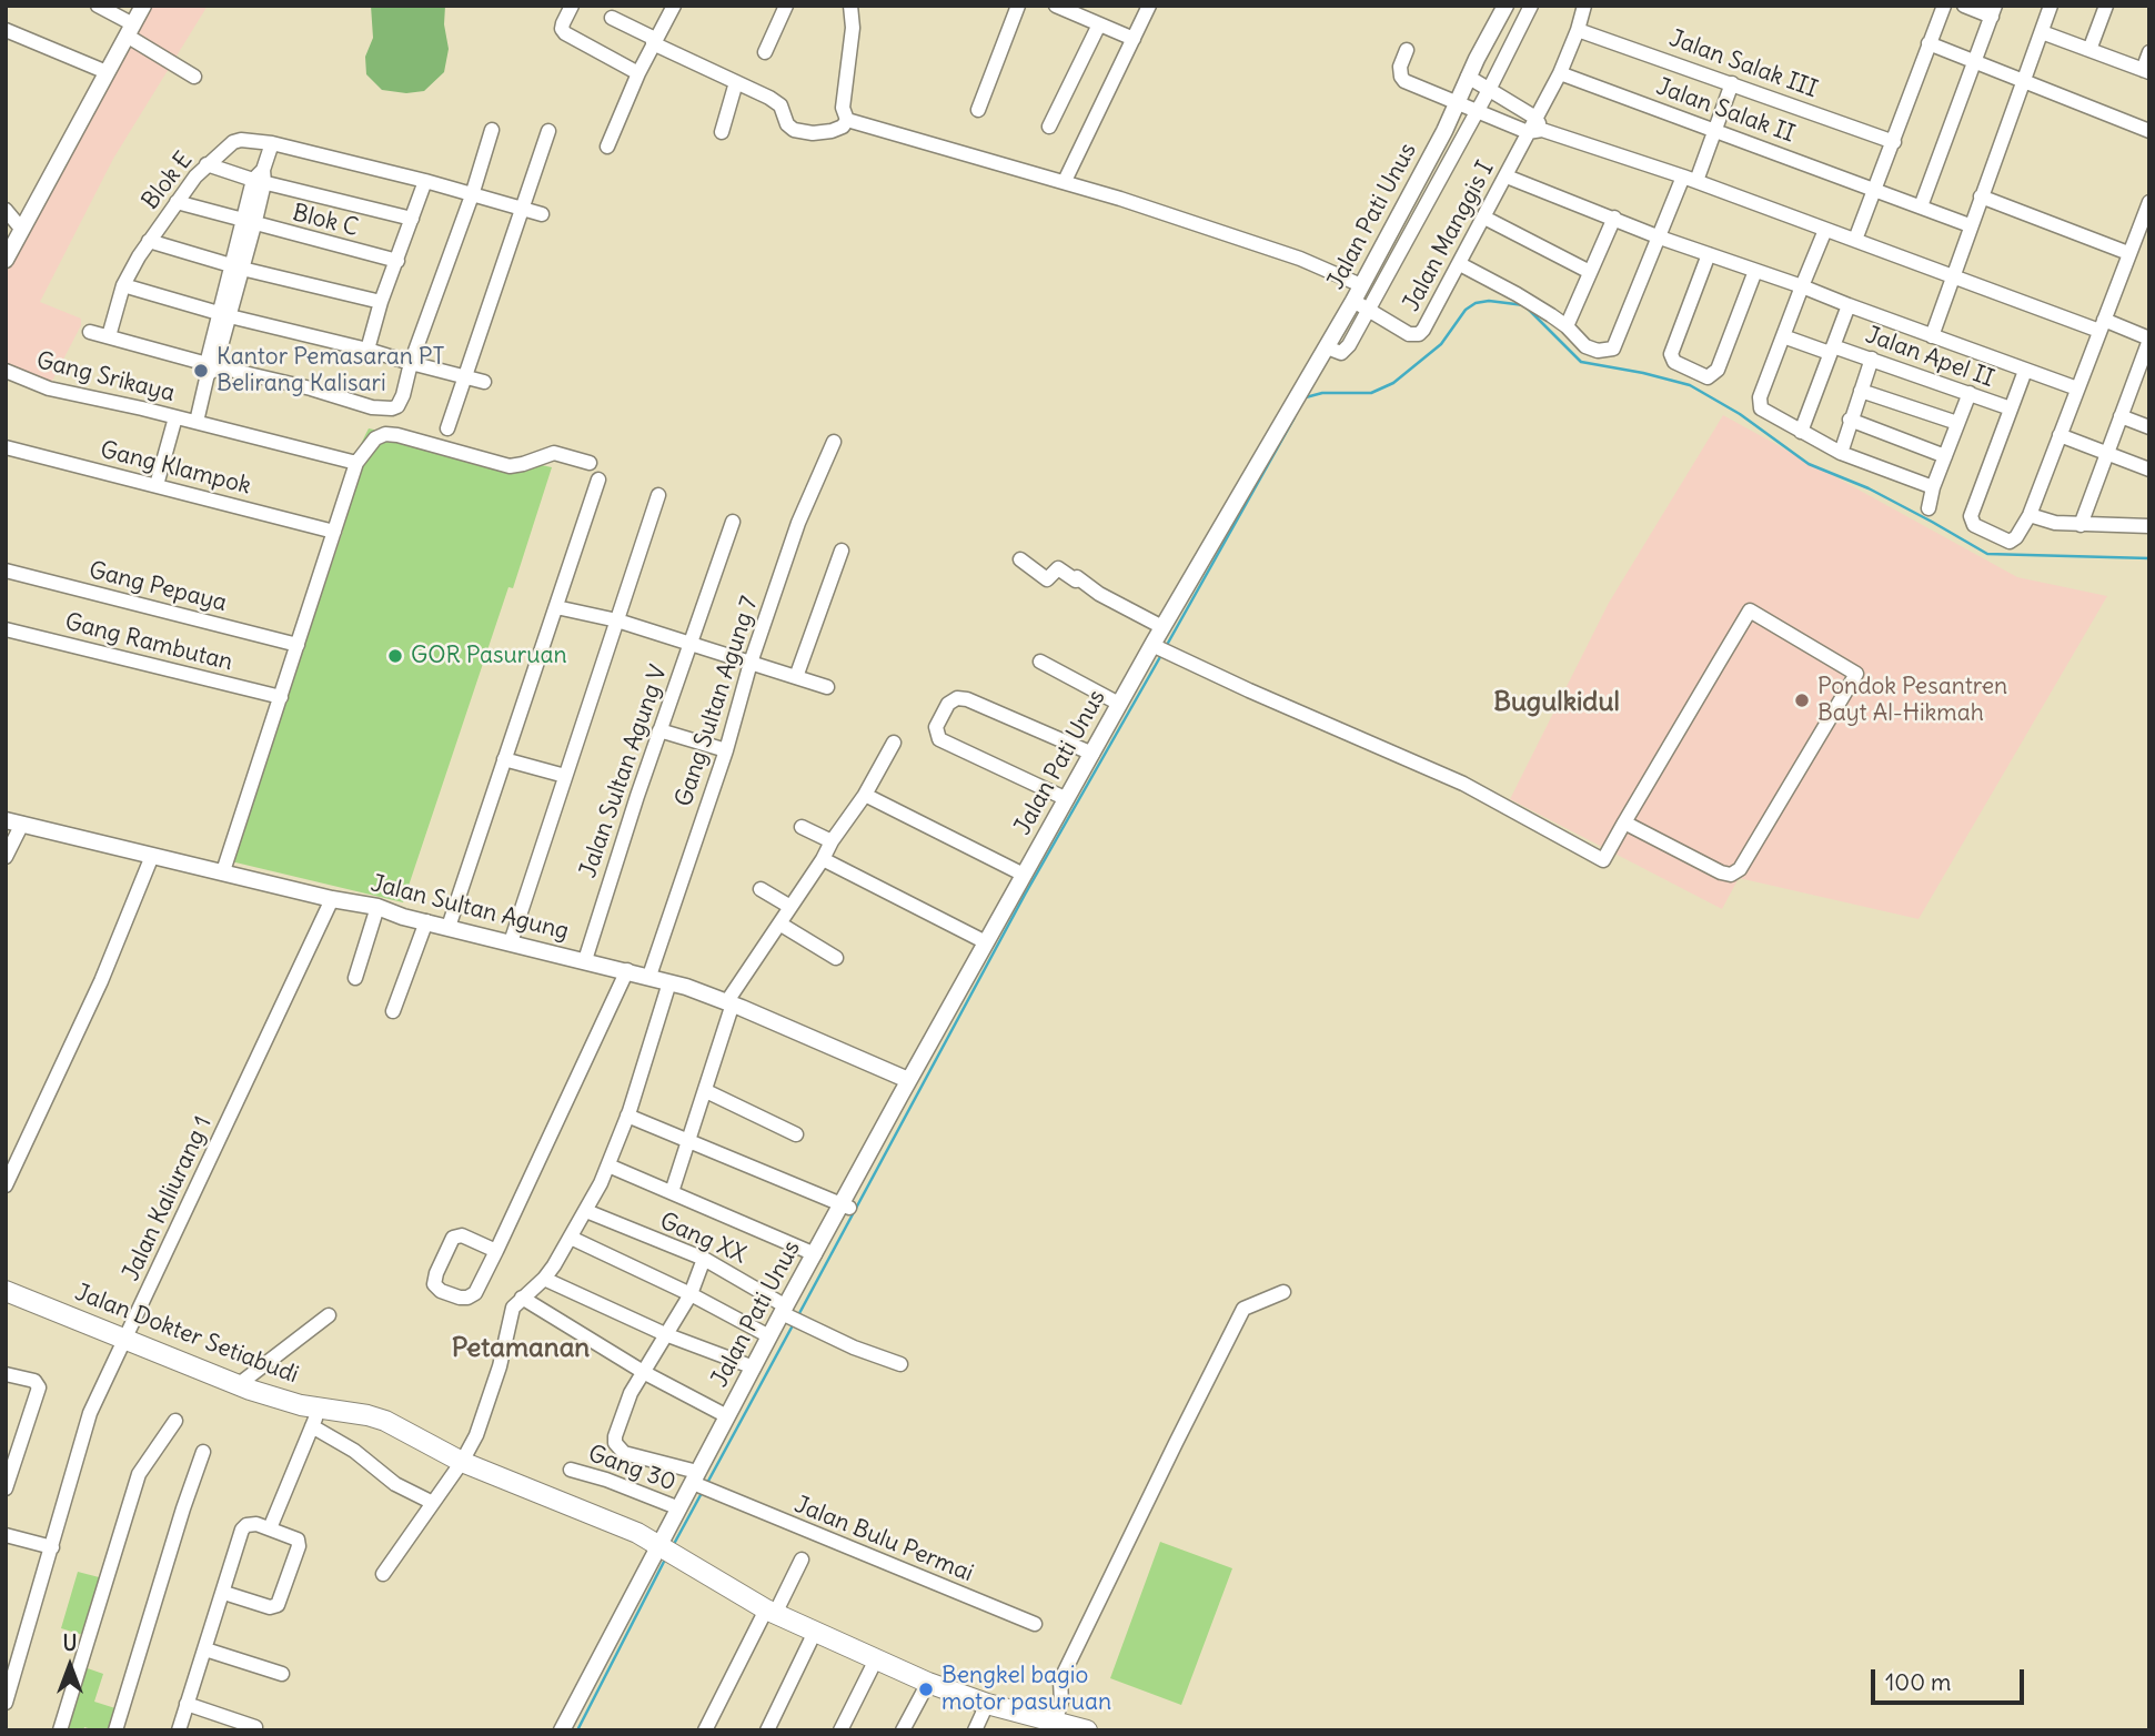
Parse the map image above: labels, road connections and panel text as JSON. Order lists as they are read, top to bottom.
{
  "streets": {
    "highway": ["Jalan Dokter Setiabudi"],
    "main road": ["Jalan Pati Unus", "Jalan Sultan Agung"],
    "street": [
      "Jalan Salak III",
      "Jalan Salak II",
      "Blok E",
      "Blok C",
      "Jalan Manggis I",
      "Jalan Apel II",
      "Gang Srikaya",
      "Gang Klampok",
      "Gang Pepaya",
      "Gang Rambutan",
      "Gang Sultan Agung 7",
      "Jalan Sultan Agung V",
      "Jalan Kaliurang 1",
      "Gang XX",
      "Gang 30",
      "Jalan Bulu Permai"
    ]
  },
  "crossings": [
    ["Jalan Salak III", "Jalan Manggis I"],
    ["Jalan Salak II", "Jalan Manggis I"],
    ["Blok E", "Blok C"],
    ["Jalan Pati Unus", "Jalan Manggis I"],
    ["Jalan Pati Unus", "Jalan Sultan Agung"],
    ["Jalan Pati Unus", "Gang XX"],
    ["Jalan Pati Unus", "Jalan Dokter Setiabudi"],
    ["Jalan Pati Unus", "Gang 30"],
    ["Jalan Pati Unus", "Jalan Bulu Permai"],
    ["Gang Sultan Agung 7", "Jalan Sultan Agung"],
    ["Jalan Sultan Agung V", "Jalan Sultan Agung"],
    ["Jalan Sultan Agung", "Jalan Kaliurang 1"],
    ["Jalan Kaliurang 1", "Jalan Dokter Setiabudi"]
  ],
  "districts": ["Bugulkidul", "Petamanan"],
  "places": [
    "Kantor Pemasaran PT Belirang Kalisari",
    "GOR Pasuruan",
    "Pondok Pesantren Bayt Al-Hikmah",
    "Bengkel bagio motor pasuruan"
  ],
  "scale_bar": "100 m",
  "north": "top"
}
